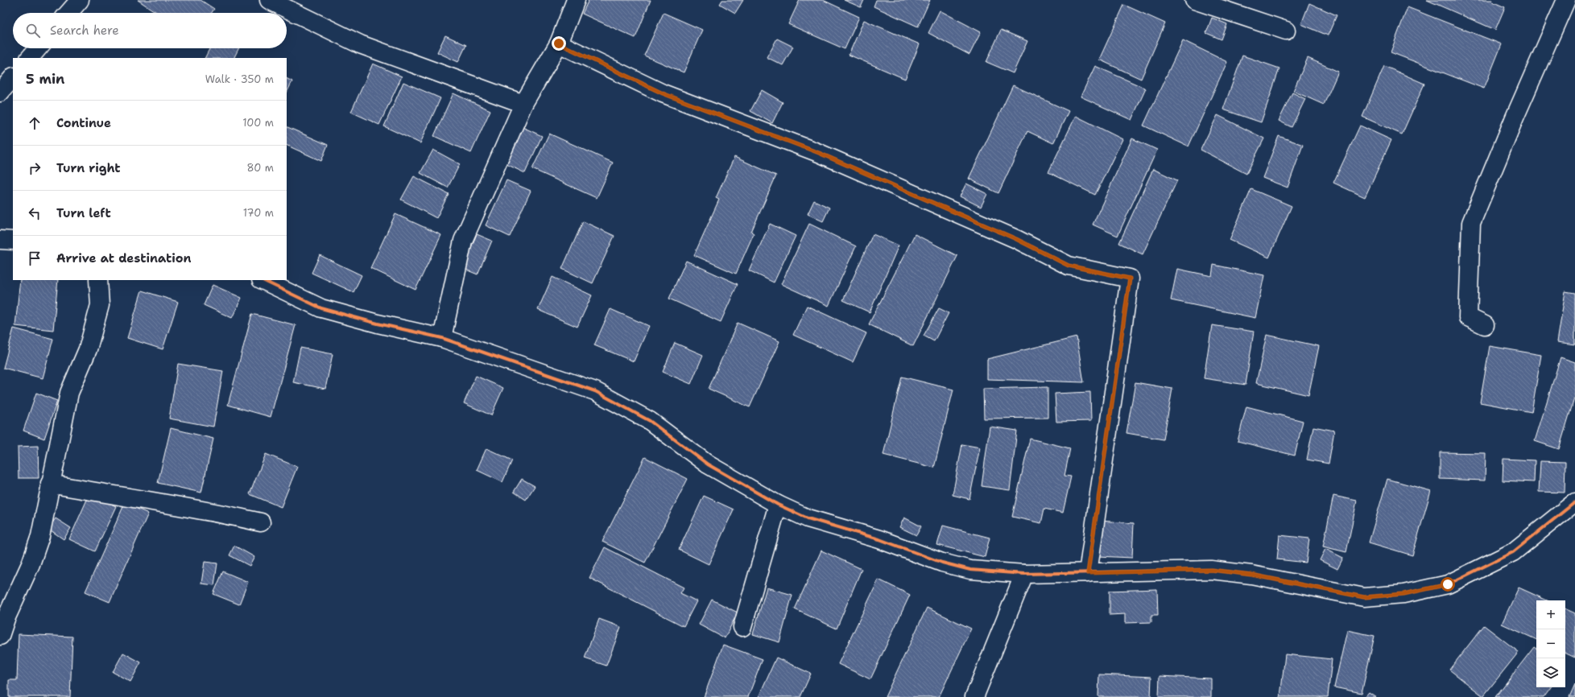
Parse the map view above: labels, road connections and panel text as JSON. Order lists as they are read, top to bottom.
{
  "page": {
    "search": "Search here",
    "heading": ["5 min", "Walk · 350 m"],
    "list": [
      ["Continue", "100 m"],
      ["Turn right", "80 m"],
      ["Turn left", "170 m"],
      "Arrive at destination"
    ],
    "map_buttons": ["+", "−"]
  }
}
